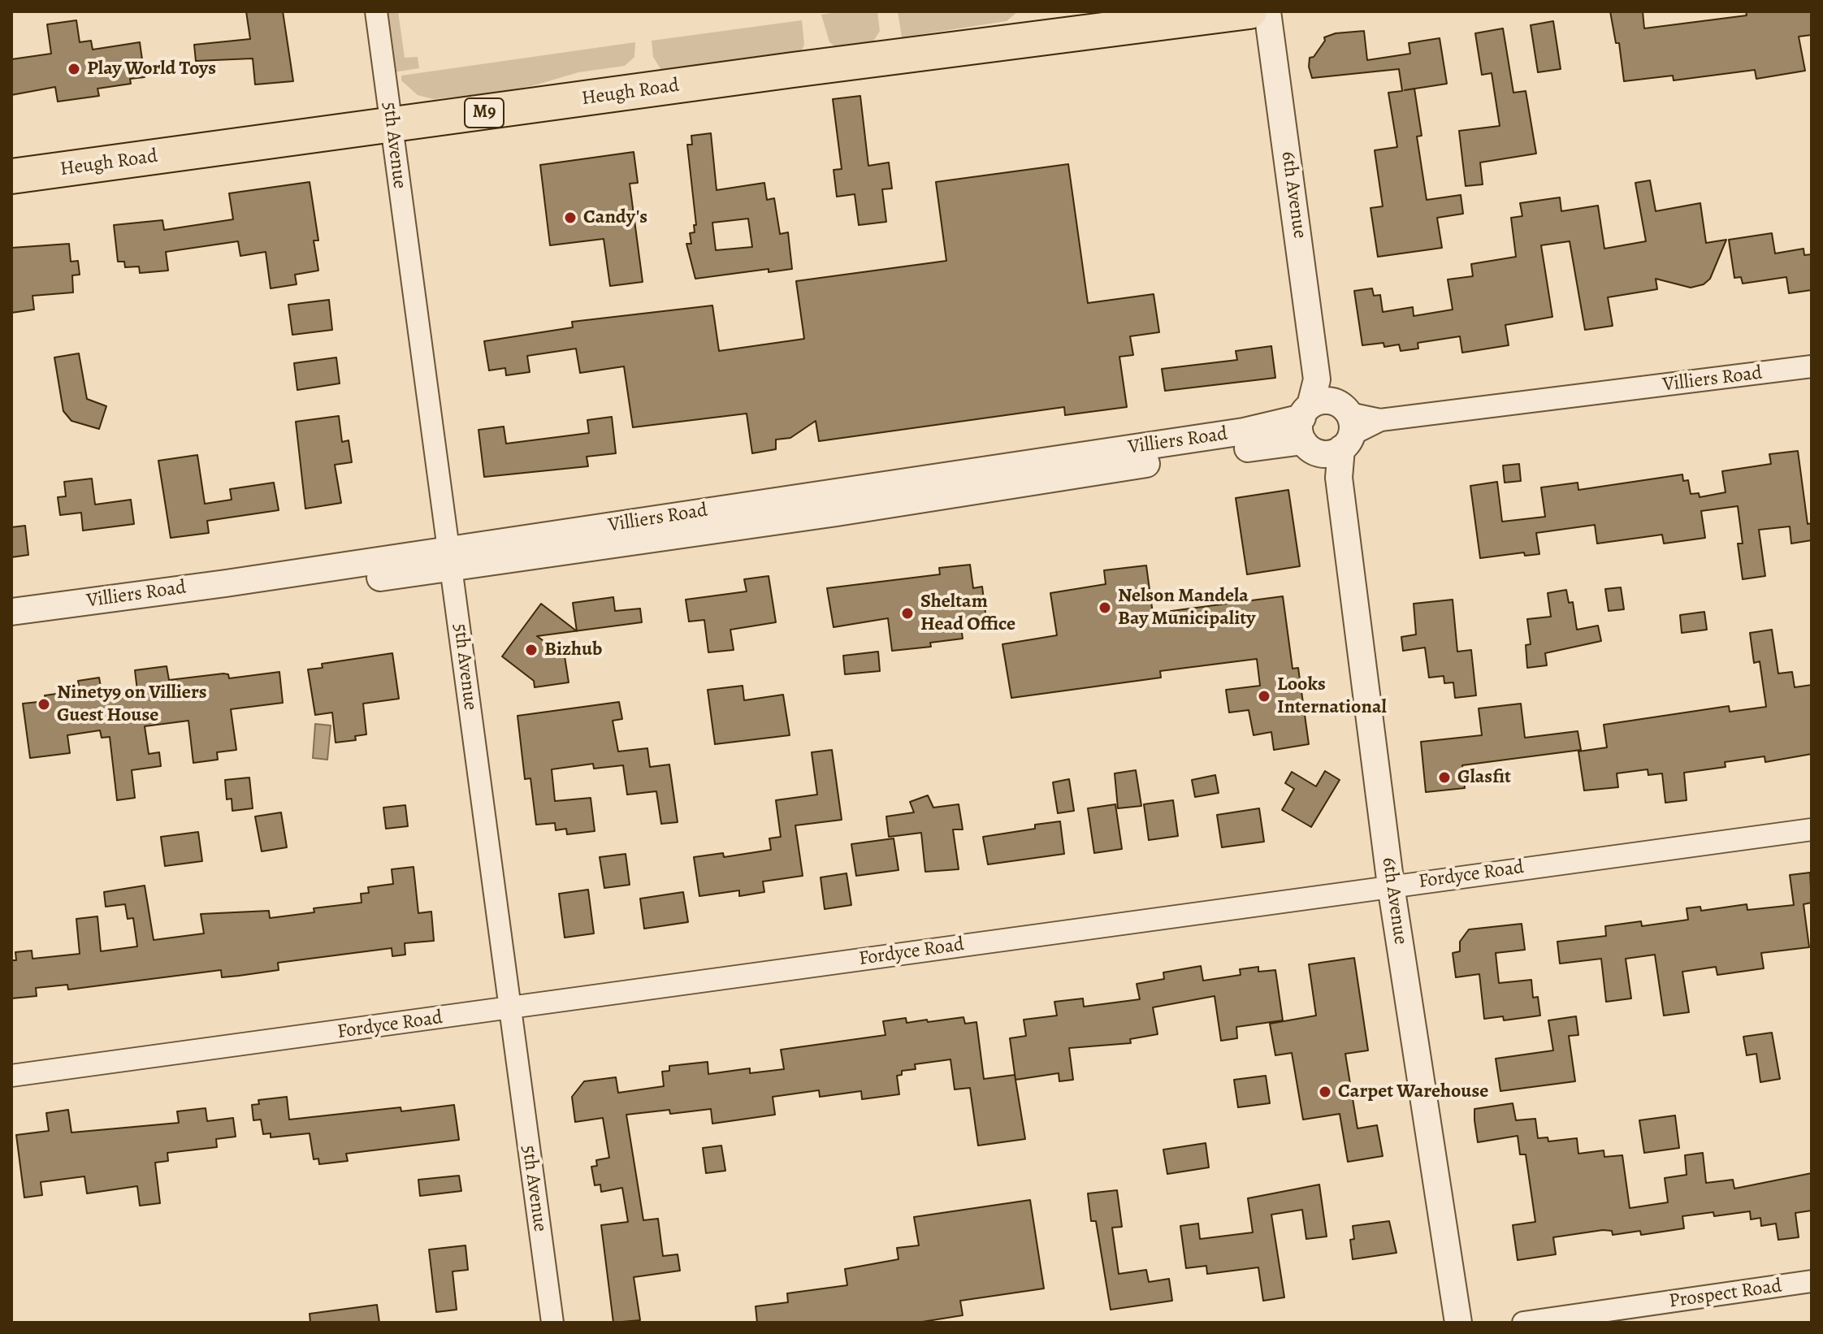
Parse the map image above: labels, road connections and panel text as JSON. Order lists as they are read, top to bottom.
{
  "streets": {
    "main road": ["Heugh Road", "M9"],
    "street": [
      "5th Avenue",
      "6th Avenue",
      "Villiers Road",
      "Fordyce Road",
      "Prospect Road"
    ]
  },
  "crossings": [
    ["Heugh Road", "5th Avenue"],
    ["5th Avenue", "Villiers Road"],
    ["5th Avenue", "Fordyce Road"],
    ["6th Avenue", "Villiers Road"],
    ["6th Avenue", "Fordyce Road"]
  ],
  "places": [
    "Play World Toys",
    "Candy's",
    "Nelson Mandela Bay Municipality",
    "Sheltam Head Office",
    "Bizhub",
    "Looks International",
    "Ninety9 on Villiers Guest House",
    "Glasfit",
    "Carpet Warehouse"
  ]
}
